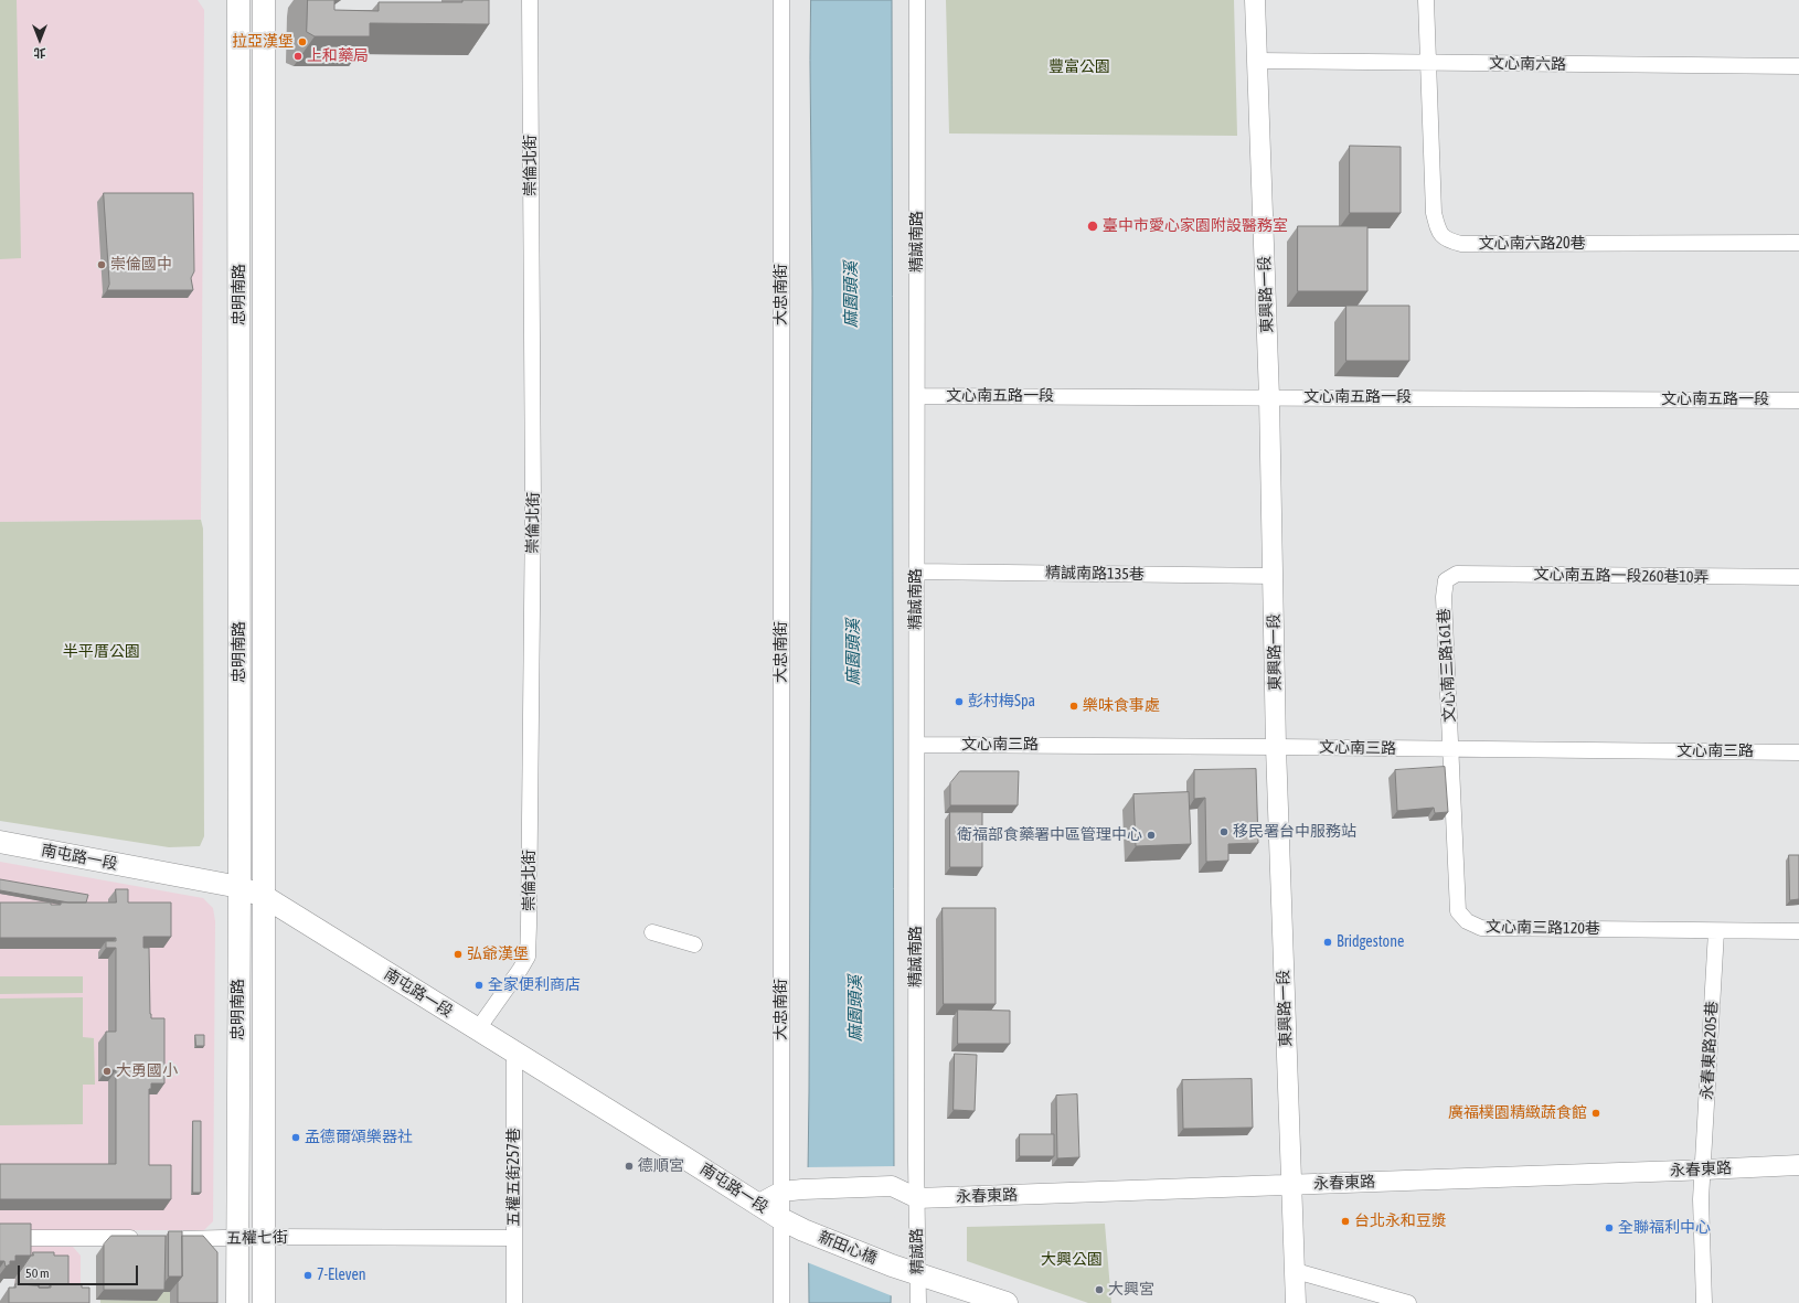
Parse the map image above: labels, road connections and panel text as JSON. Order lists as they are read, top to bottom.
{
  "streets": {
    "main road": ["忠明南路", "南屯路一段", "新田心橋"],
    "street": [
      "文心南六路",
      "崇倫北街",
      "精誠南路",
      "文心南六路20巷",
      "大忠南街",
      "東興路一段",
      "文心南五路一段",
      "精誠南路135巷",
      "文心南五路一段260巷10弄",
      "文心南三路161巷",
      "文心南三路",
      "文心南三路120巷",
      "永春東路205巷",
      "永春東路",
      "五權五街257巷",
      "五權七街",
      "精誠路"
    ]
  },
  "crossings": [
    ["文心南六路", "文心南六路20巷"],
    ["文心南六路", "東興路一段"],
    ["崇倫北街", "南屯路一段"],
    ["精誠南路", "文心南五路一段"],
    ["精誠南路", "精誠南路135巷"],
    ["精誠南路", "文心南三路"],
    ["精誠南路", "永春東路"],
    ["精誠南路", "精誠路"],
    ["忠明南路", "南屯路一段"],
    ["忠明南路", "五權七街"],
    ["大忠南街", "南屯路一段"],
    ["大忠南街", "永春東路"],
    ["東興路一段", "文心南五路一段"],
    ["東興路一段", "精誠南路135巷"],
    ["東興路一段", "文心南三路"],
    ["東興路一段", "永春東路"],
    ["文心南五路一段260巷10弄", "文心南三路161巷"],
    ["文心南三路161巷", "文心南三路"],
    ["文心南三路161巷", "文心南三路120巷"],
    ["文心南三路", "文心南三路120巷"],
    ["南屯路一段", "五權五街257巷"],
    ["南屯路一段", "新田心橋"],
    ["文心南三路120巷", "永春東路205巷"],
    ["永春東路205巷", "永春東路"],
    ["永春東路", "精誠路"],
    ["五權五街257巷", "五權七街"],
    ["新田心橋", "精誠路"]
  ],
  "water": ["麻園頭溪"],
  "parks": ["豐富公園", "半平厝公園", "大興公園"],
  "places": [
    "拉亞漢堡",
    "上和藥局",
    "臺中市愛心家園附設醫務室",
    "崇倫國中",
    "彭村梅Spa",
    "樂味食事處",
    "移民署台中服務站",
    "衛福部食藥署中區管理中心",
    "Bridgestone",
    "弘爺漢堡",
    "全家便利商店",
    "大勇國小",
    "廣福樸園精緻蔬食館",
    "孟德爾頌樂器社",
    "德順宮",
    "台北永和豆漿",
    "全聯福利中心",
    "7-Eleven",
    "大興宮"
  ],
  "scale_bar": "50 m",
  "north": "bottom"
}
